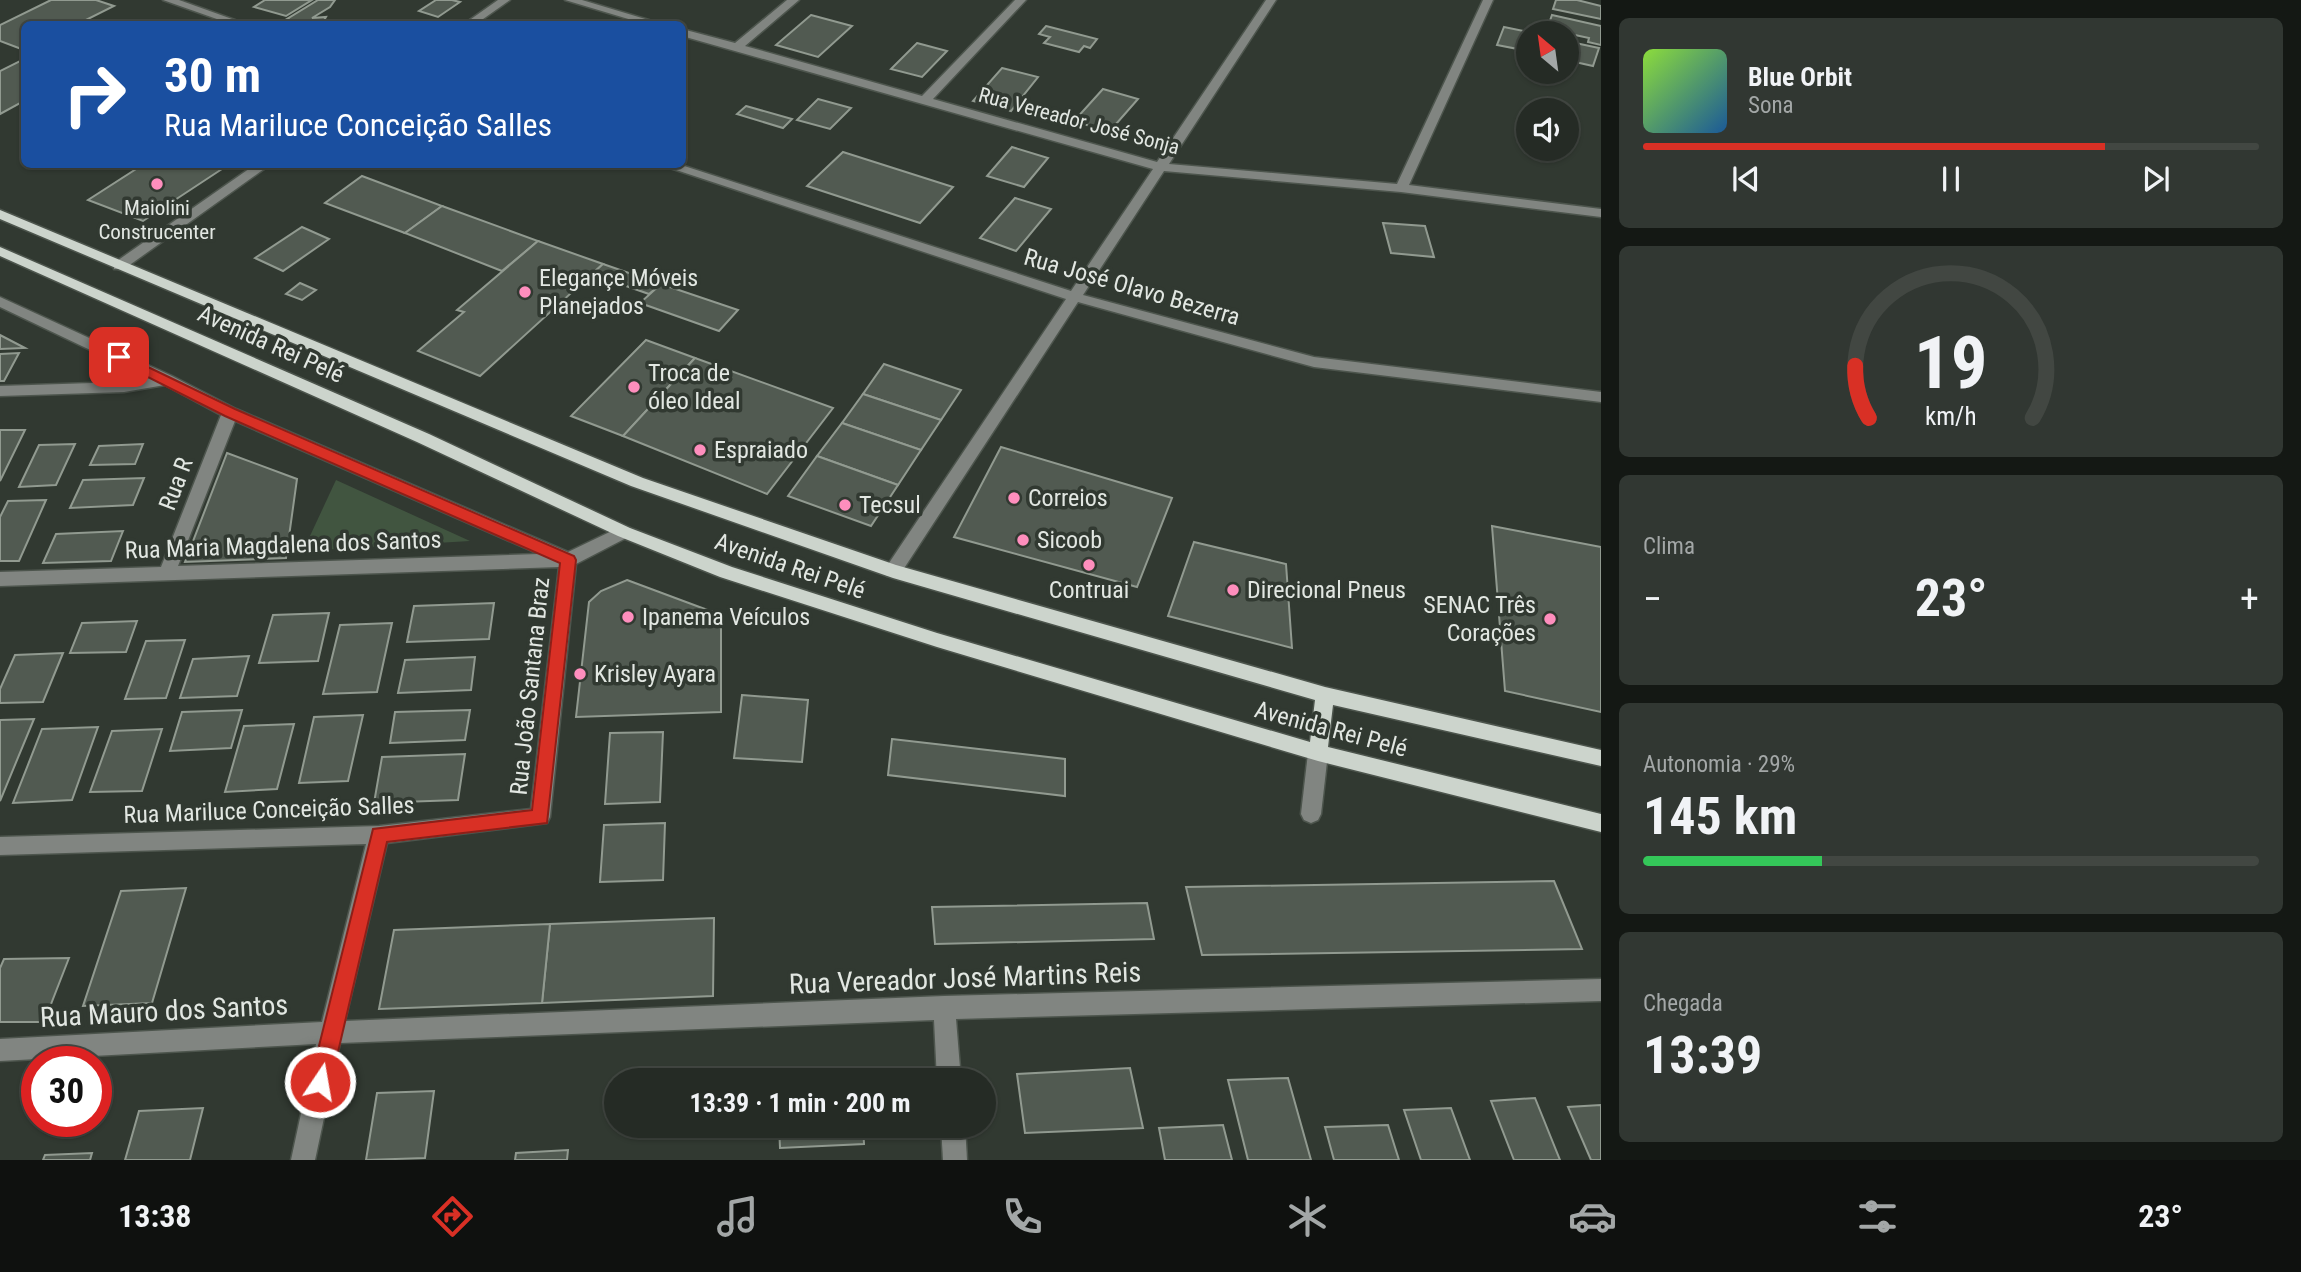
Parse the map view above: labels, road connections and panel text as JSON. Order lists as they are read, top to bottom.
{
  "streets": {
    "main road": ["Avenida Rei Pelé"],
    "street": [
      "Rua Vereador José Sonja",
      "Rua José Olavo Bezerra",
      "Rua R",
      "Rua Maria Magdalena dos Santos",
      "Rua João Santana Braz",
      "Rua Mariluce Conceição Salles",
      "Rua Vereador José Martins Reis",
      "Rua Mauro dos Santos"
    ]
  },
  "crossings": [
    ["Rua R", "Rua Maria Magdalena dos Santos"],
    ["Rua Maria Magdalena dos Santos", "Rua João Santana Braz"],
    ["Rua João Santana Braz", "Rua Mariluce Conceição Salles"],
    ["Rua Vereador José Martins Reis", "Rua Mauro dos Santos"]
  ],
  "places": [
    "Maiolini Construcenter",
    "Elegançe Móveis Planejados",
    "Troca de óleo Ideal",
    "Espraiado",
    "Correios",
    "Tecsul",
    "Sicoob",
    "Contruai",
    "Direcional Pneus",
    "Ipanema Veículos",
    "SENAC Três Corações",
    "Krisley Ayara"
  ],
  "north": "top left",
  "page": {
    "turn": ["30 m", "Rua Mariluce Conceição Salles"],
    "song": ["Blue Orbit", "Sona"],
    "tile": [
      "Clima",
      ["Autonomia · 29%", "145 km"],
      ["Chegada", "13:39"]
    ],
    "heat": ["−", "23°", "+"],
    "limit": "30",
    "trip": "13:39 · 1 min · 200 m",
    "tabs": ["13:38", "23°"],
    "gauge": ["19", "km/h"]
  }
}
